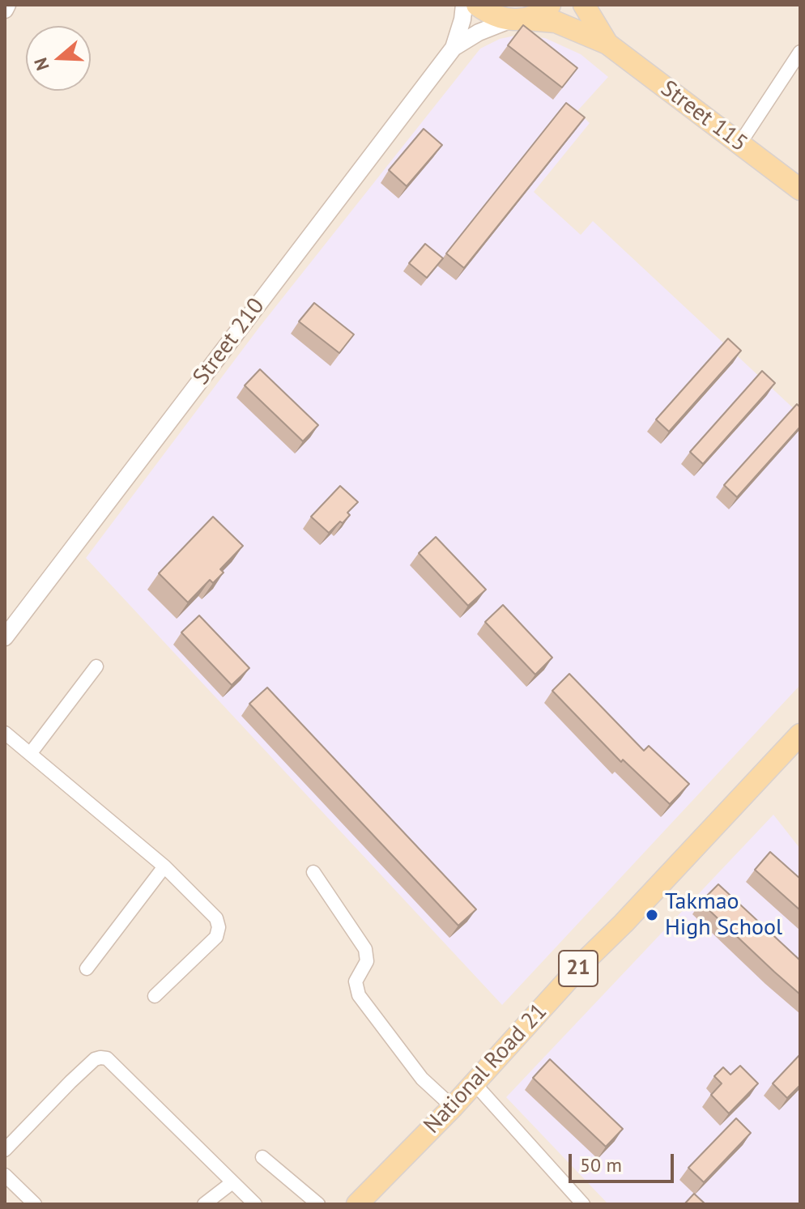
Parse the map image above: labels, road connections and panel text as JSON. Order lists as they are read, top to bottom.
{
  "streets": {
    "main road": ["Street 115", "21", "National Road 21"],
    "street": ["Street 210"]
  },
  "crossings": [
    ["Street 115", "Street 210"]
  ],
  "places": ["Takmao High School"],
  "scale_bar": "50 m",
  "north": "left"
}
